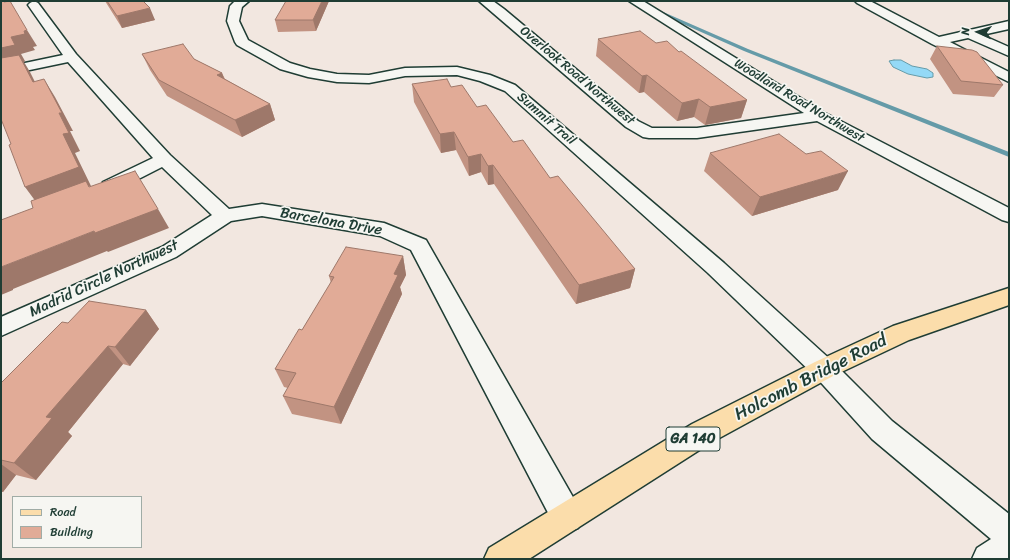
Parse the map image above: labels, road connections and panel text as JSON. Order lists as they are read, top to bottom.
{
  "streets": {
    "main road": ["Holcomb Bridge Road", "GA 140"],
    "street": [
      "Overlook Road Northwest",
      "Woodland Road Northwest",
      "Summit Trail",
      "Barcelona Drive",
      "Madrid Circle Northwest"
    ]
  },
  "crossings": [
    ["Overlook Road Northwest", "Woodland Road Northwest"],
    ["Summit Trail", "Holcomb Bridge Road"],
    ["Barcelona Drive", "Madrid Circle Northwest"],
    ["Barcelona Drive", "Holcomb Bridge Road"]
  ],
  "legend": ["Road", "Building"],
  "north": "left"
}
